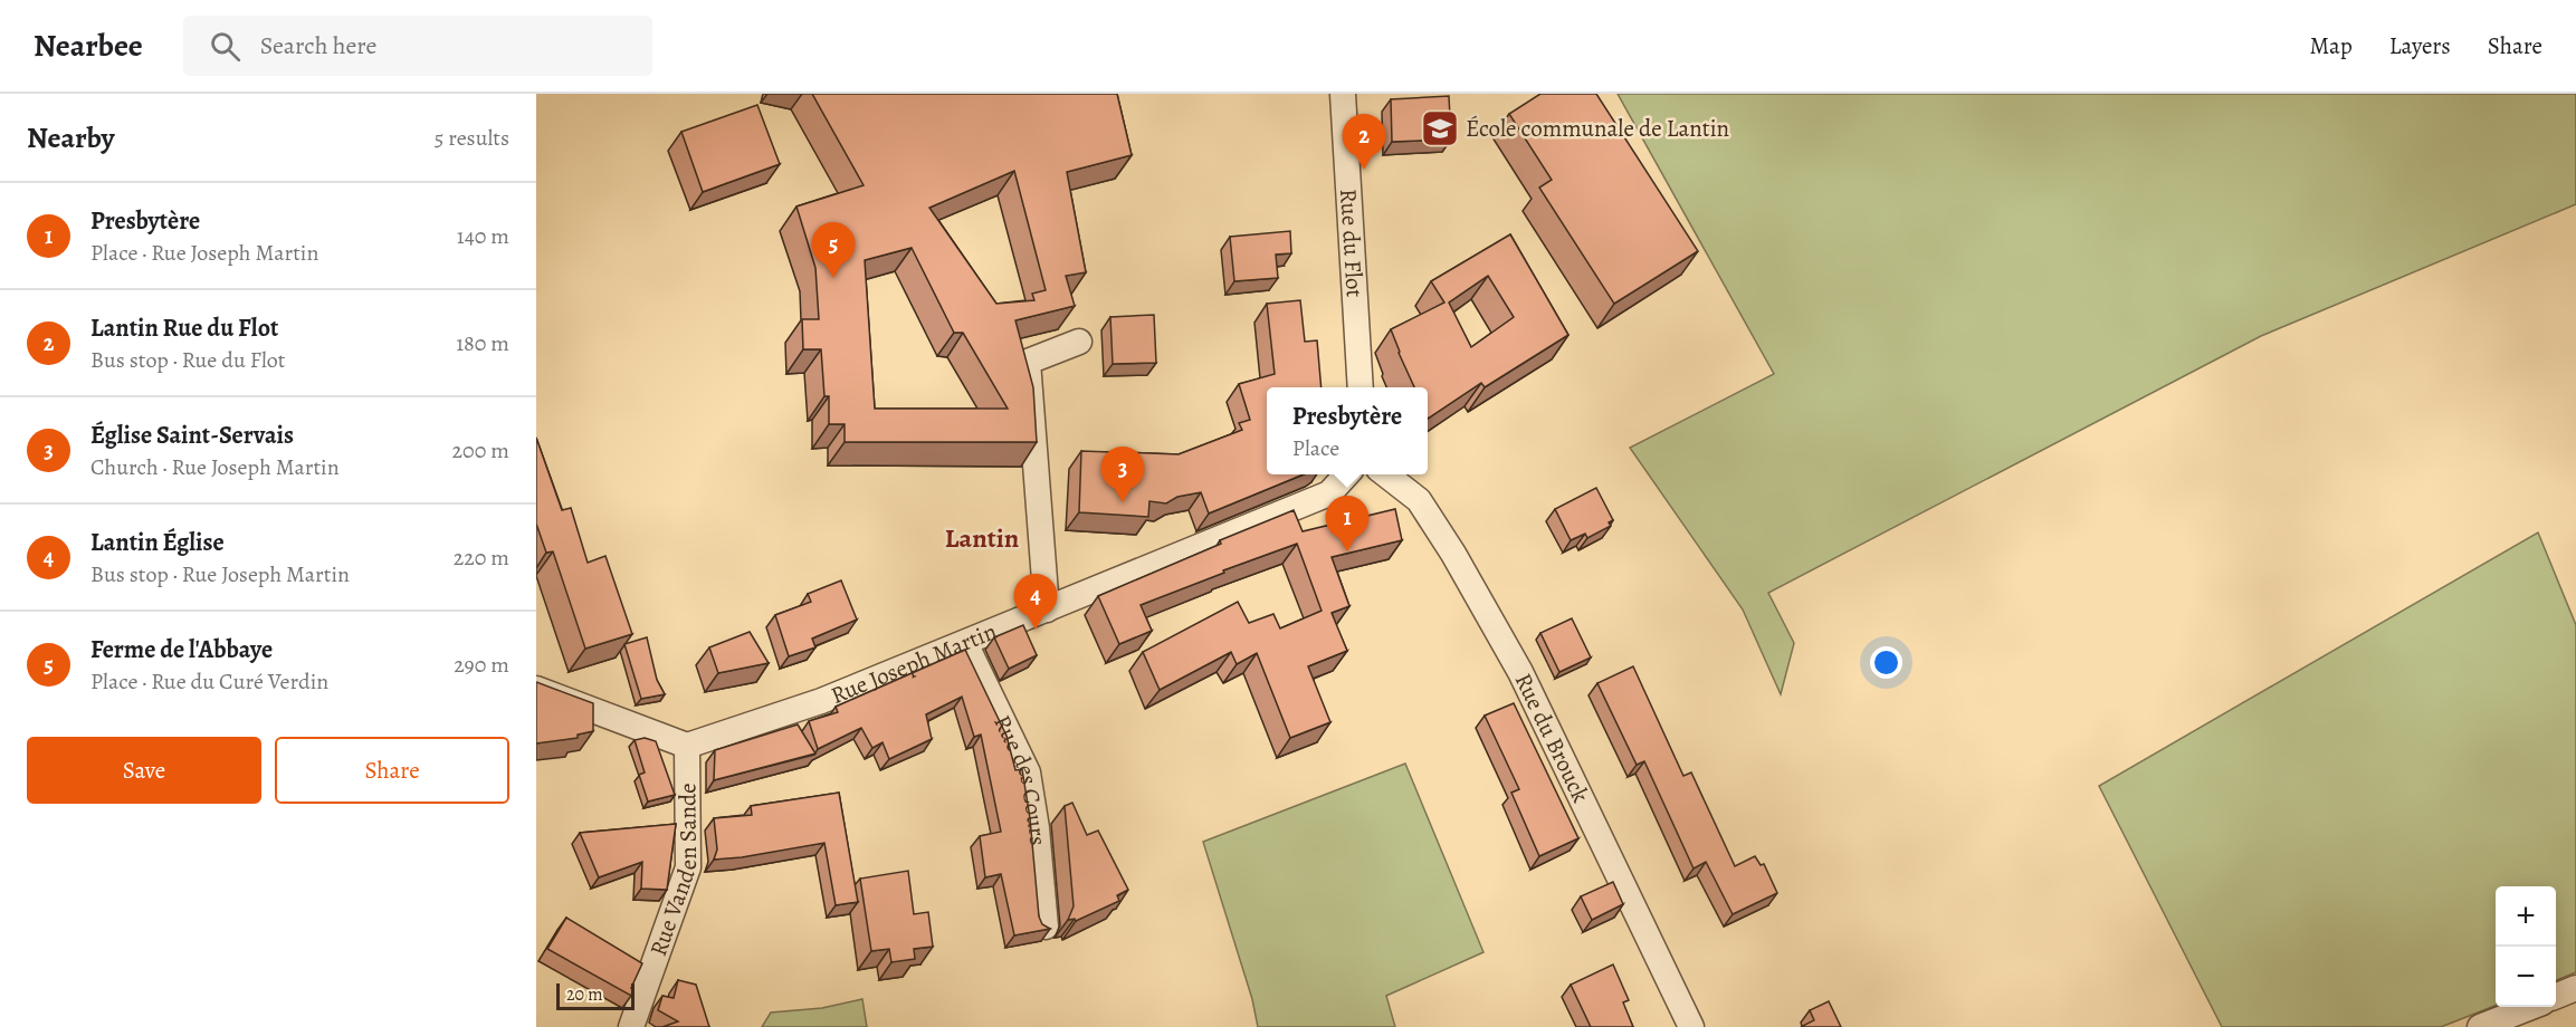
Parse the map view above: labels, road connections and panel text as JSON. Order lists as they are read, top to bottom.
{
  "streets": {
    "street": [
      "Rue du Flot",
      "Rue Joseph Martin",
      "Rue du Brouck",
      "Rue des Cours",
      "Rue Vanden Sande"
    ]
  },
  "crossings": [
    ["Rue Joseph Martin", "Rue des Cours"],
    ["Rue Joseph Martin", "Rue Vanden Sande"]
  ],
  "districts": ["Lantin"],
  "places": {
    "school or university": ["École communale de Lantin"]
  },
  "scale_bar": "20 m",
  "page": {
    "header": "Nearbee",
    "search": "Search here",
    "nav": ["Map", "Layers", "Share"],
    "heading": ["Nearby", "5 results"],
    "pins": [
      "2",
      "5",
      "3",
      "1",
      "4"
    ],
    "list": [
      {
        "mark": "1",
        "name": "Presbytère",
        "note": "Place · Rue Joseph Martin",
        "value": "140 m"
      },
      {
        "mark": "2",
        "name": "Lantin Rue du Flot",
        "note": "Bus stop · Rue du Flot",
        "value": "180 m"
      },
      {
        "mark": "3",
        "name": "Église Saint-Servais",
        "note": "Church · Rue Joseph Martin",
        "value": "200 m"
      },
      {
        "mark": "4",
        "name": "Lantin Église",
        "note": "Bus stop · Rue Joseph Martin",
        "value": "220 m"
      },
      {
        "mark": "5",
        "name": "Ferme de l'Abbaye",
        "note": "Place · Rue du Curé Verdin",
        "value": "290 m"
      }
    ],
    "popup": ["Presbytère", "Place"],
    "buttons": ["Save", "Share"],
    "map_buttons": ["+", "−"],
    "scale": "20 m"
  }
}
